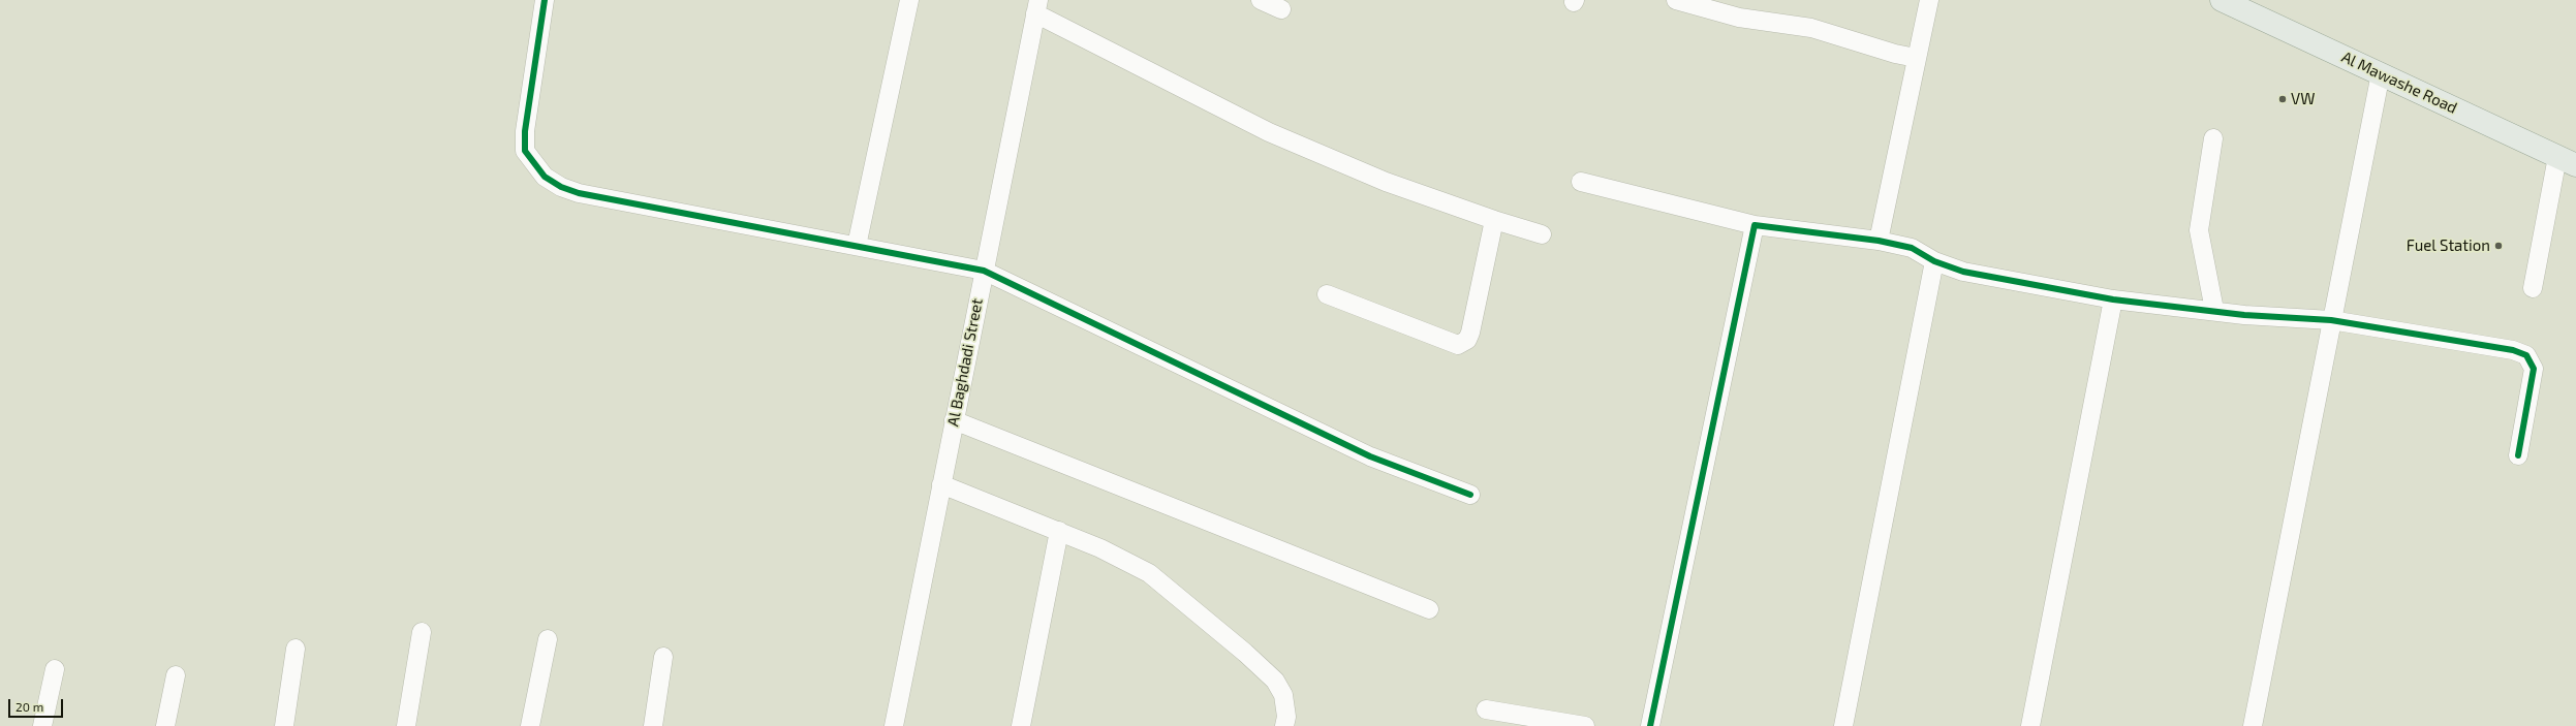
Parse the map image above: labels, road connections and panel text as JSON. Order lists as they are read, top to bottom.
{
  "streets": {
    "main road": ["Al Mawashe Road"],
    "street": ["Al Baghdadi Street"]
  },
  "places": ["VW", "Fuel Station"],
  "scale_bar": "20 m"
}
